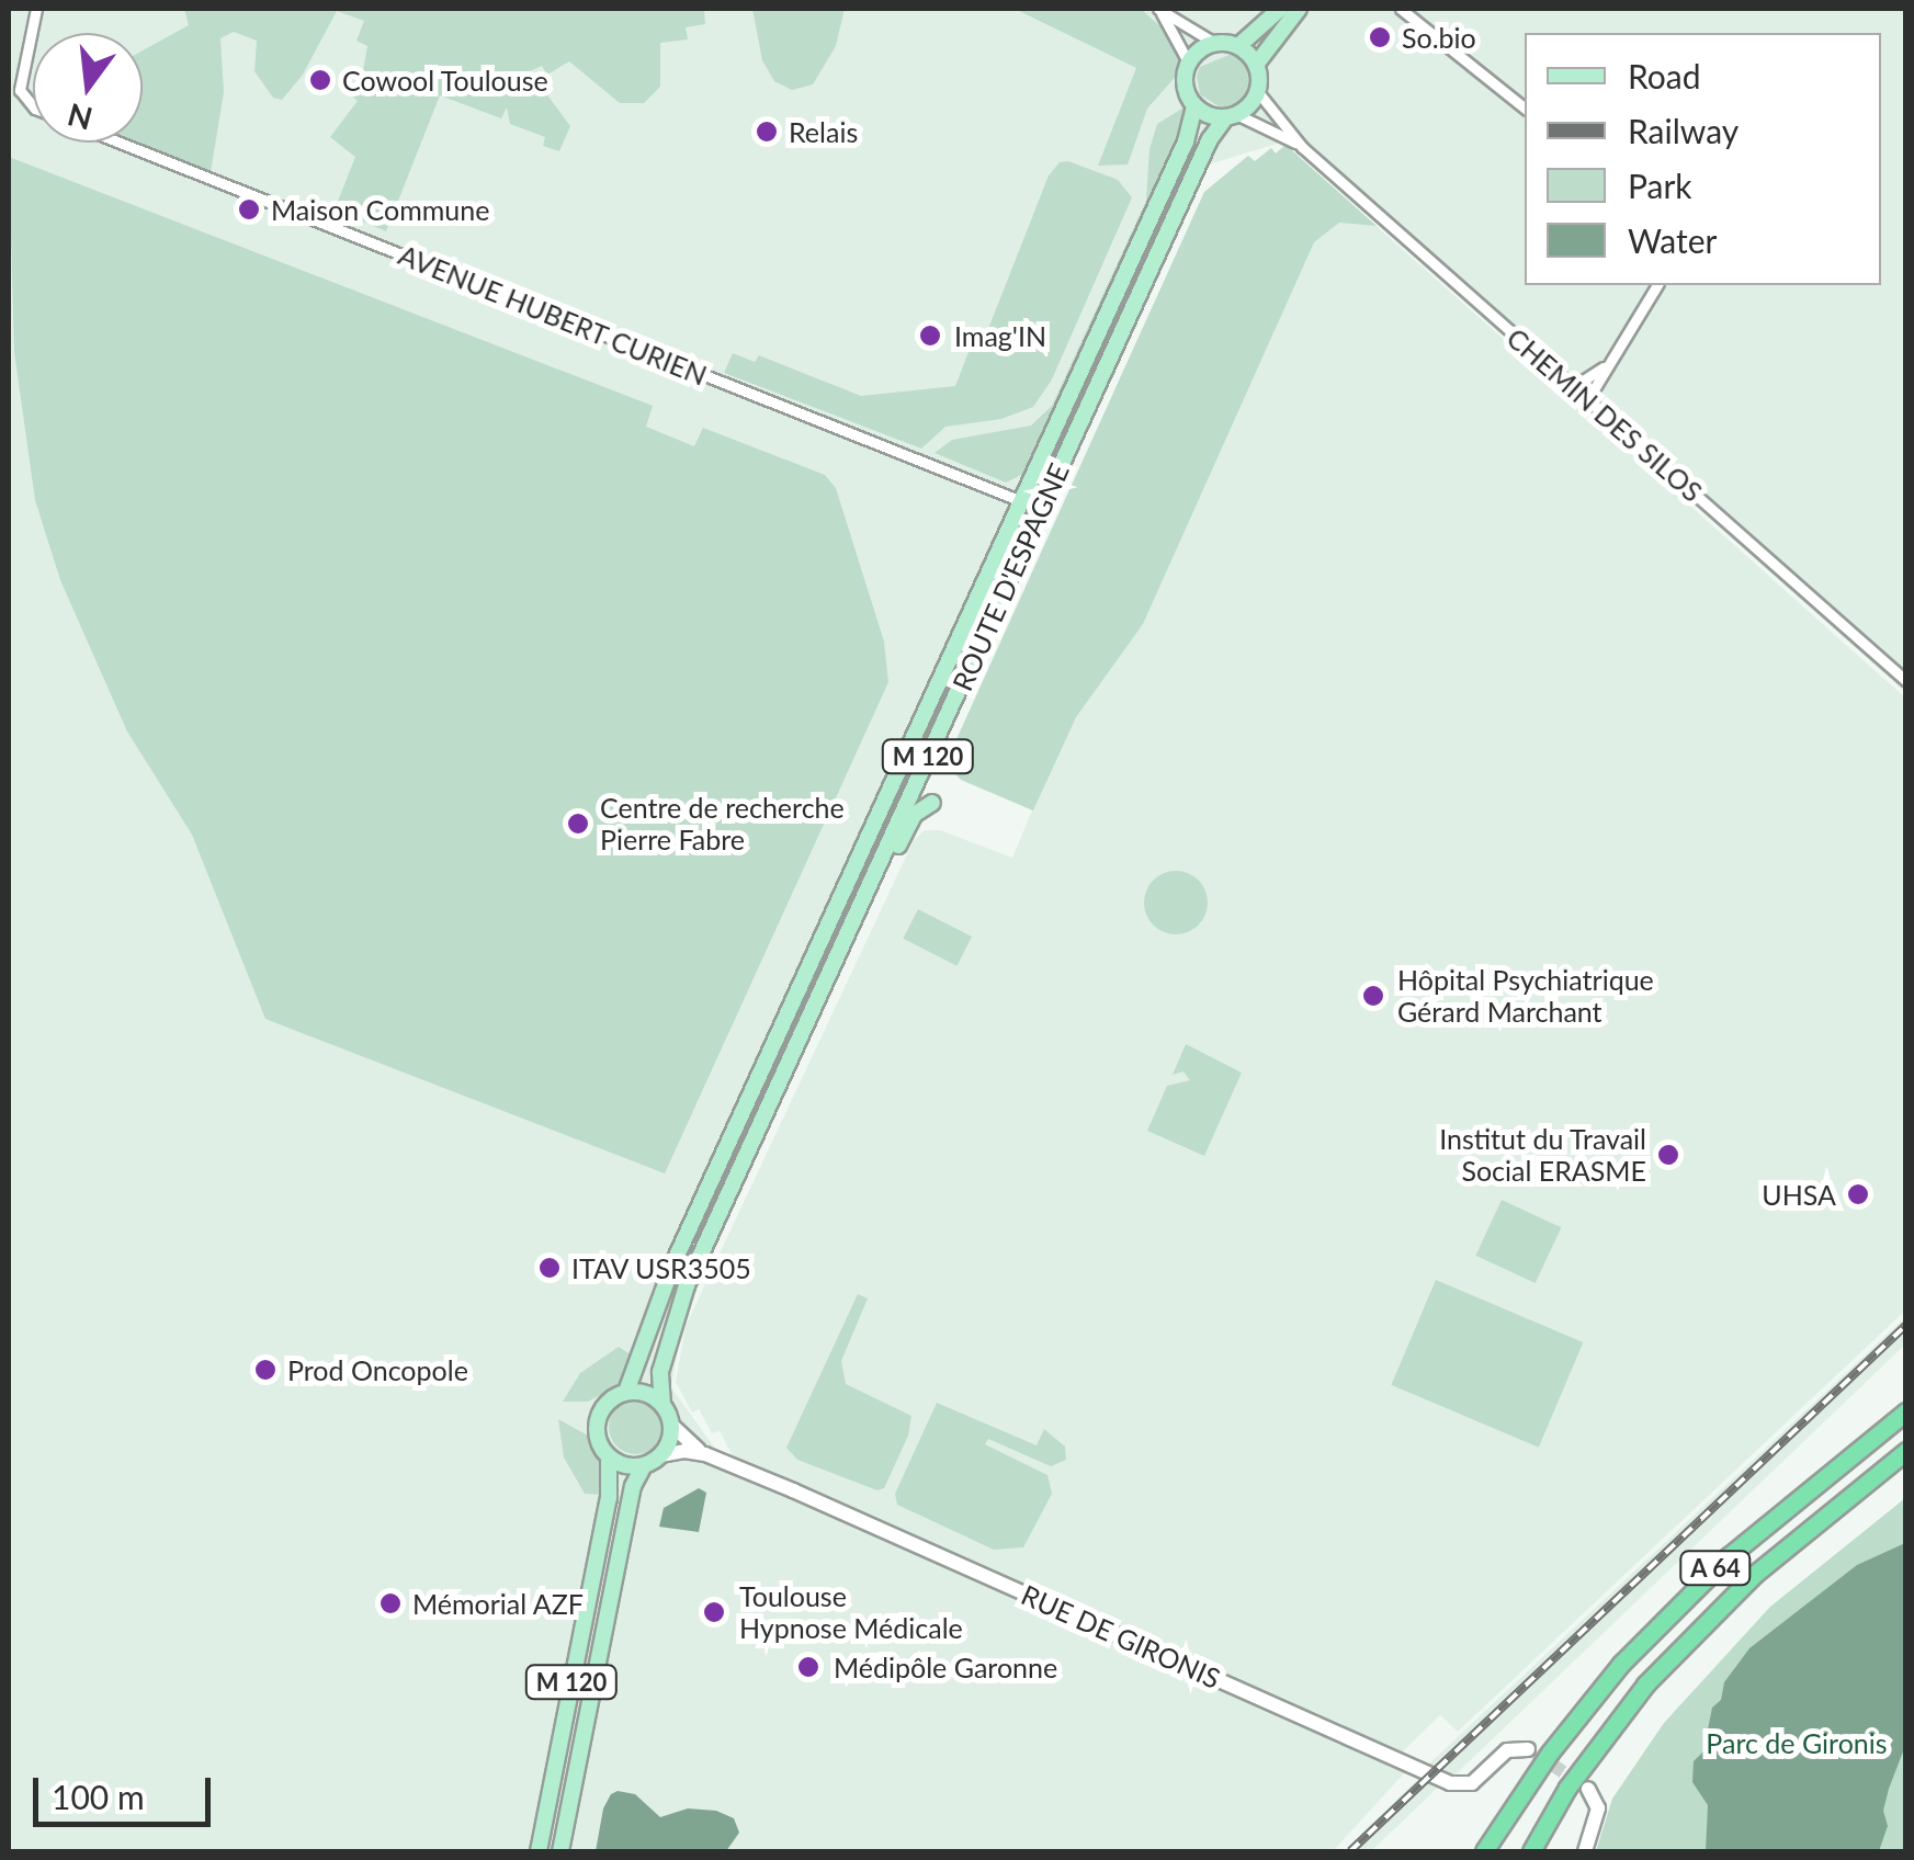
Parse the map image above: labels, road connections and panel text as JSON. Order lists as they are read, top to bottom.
{
  "streets": {
    "highway": ["A 64"],
    "main road": ["ROUTE D'ESPAGNE", "M 120"],
    "street": ["AVENUE HUBERT CURIEN", "CHEMIN DES SILOS", "RUE DE GIRONIS"]
  },
  "crossings": [
    ["AVENUE HUBERT CURIEN", "ROUTE D'ESPAGNE"],
    ["CHEMIN DES SILOS", "ROUTE D'ESPAGNE"],
    ["ROUTE D'ESPAGNE", "M 120"],
    ["ROUTE D'ESPAGNE", "RUE DE GIRONIS"],
    ["M 120", "RUE DE GIRONIS"]
  ],
  "parks": ["Parc de Gironis"],
  "places": [
    "So.bio",
    "Cowool Toulouse",
    "Relais",
    "Maison Commune",
    "Imag'IN",
    "Centre de recherche Pierre Fabre",
    "Hôpital Psychiatrique Gérard Marchant",
    "Institut du Travail Social ERASME",
    "UHSA",
    "ITAV USR3505",
    "Prod Oncopole",
    "Mémorial AZF",
    "Toulouse Hypnose Médicale",
    "Médipôle Garonne"
  ],
  "legend": [
    "Road",
    "Railway",
    "Park",
    "Water"
  ],
  "scale_bar": "100 m",
  "north": "bottom"
}
